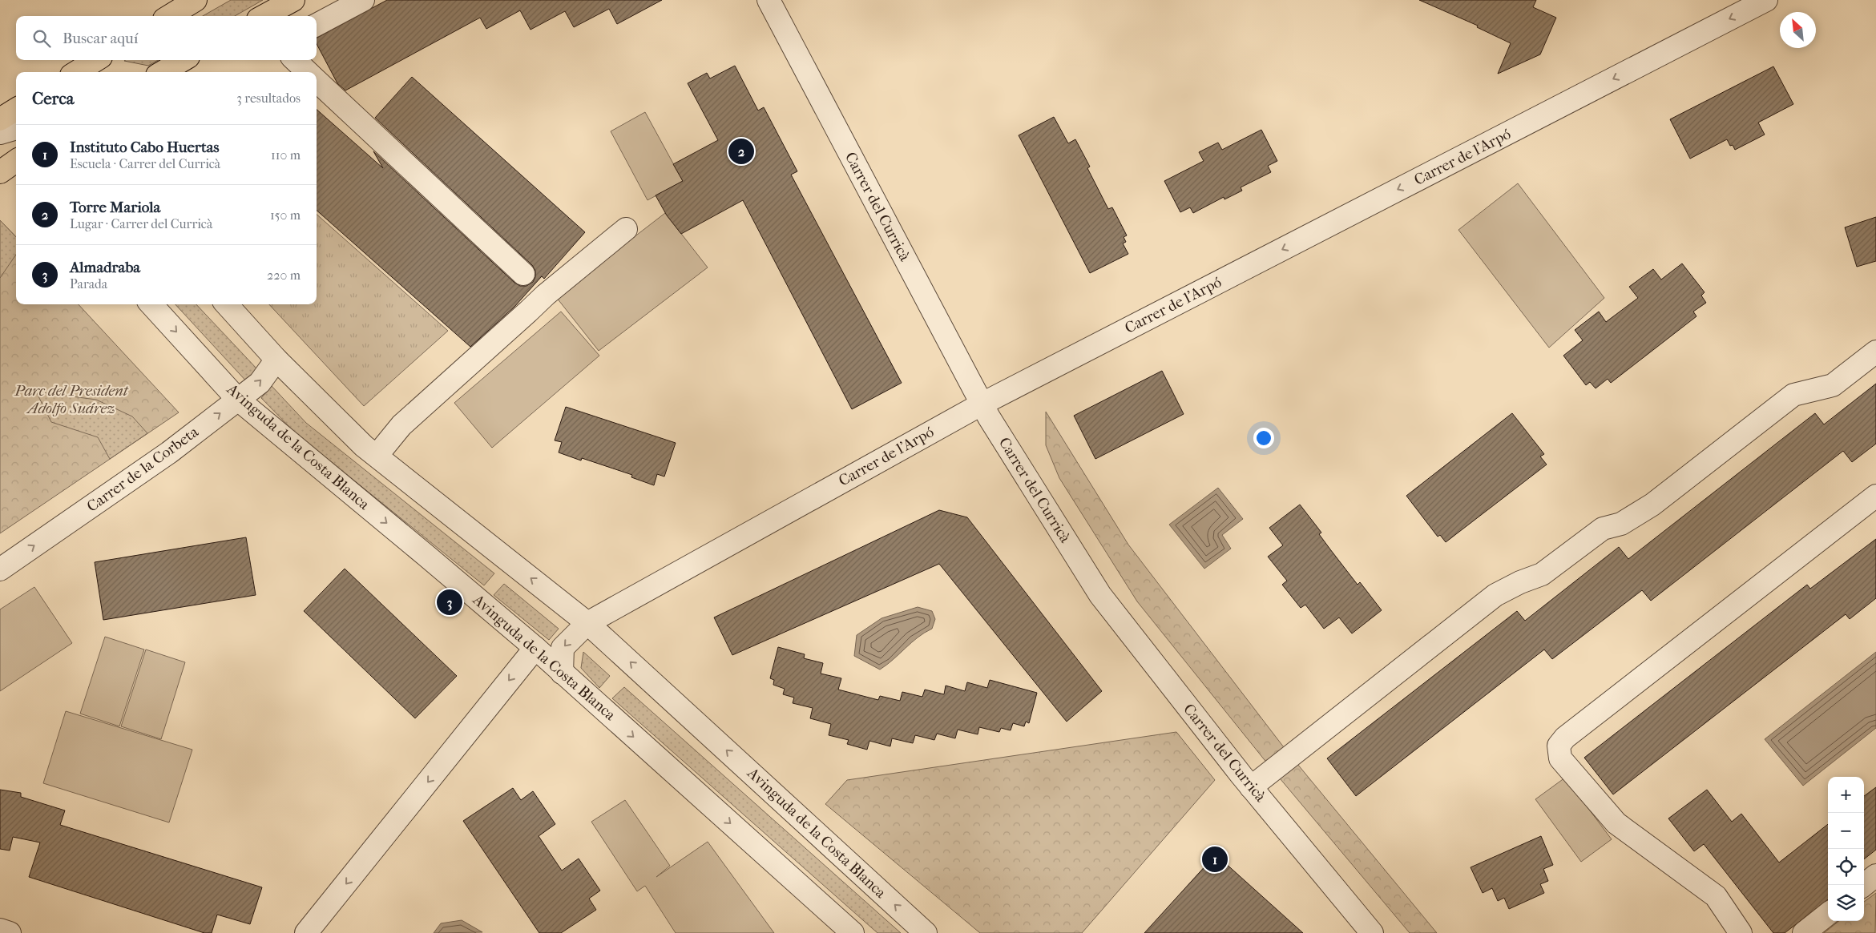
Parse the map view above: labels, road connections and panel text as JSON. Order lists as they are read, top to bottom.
{
  "streets": {
    "street": [
      "Carrer de l'Arpó",
      "Carrer del Curricà",
      "Avinguda de la Costa Blanca",
      "Carrer de la Corbeta"
    ]
  },
  "crossings": [
    ["Carrer de l'Arpó", "Carrer del Curricà"],
    ["Carrer de l'Arpó", "Avinguda de la Costa Blanca"],
    ["Avinguda de la Costa Blanca", "Carrer de la Corbeta"]
  ],
  "one_way": ["Carrer de l'Arpó", "Carrer de la Corbeta"],
  "parks": ["Parc del President Adolfo Suárez"],
  "north": "top left",
  "page": {
    "search": "Buscar aquí",
    "heading": ["Cerca", "3 resultados"],
    "list": [
      {
        "mark": "1",
        "name": "Instituto Cabo Huertas",
        "note": "Escuela · Carrer del Curricà",
        "value": "110 m"
      },
      {
        "mark": "2",
        "name": "Torre Mariola",
        "note": "Lugar · Carrer del Curricà",
        "value": "150 m"
      },
      {
        "mark": "3",
        "name": "Almadraba",
        "note": "Parada",
        "value": "220 m"
      }
    ],
    "pins": ["2", "3", "1"],
    "map_buttons": ["+", "−"]
  }
}
